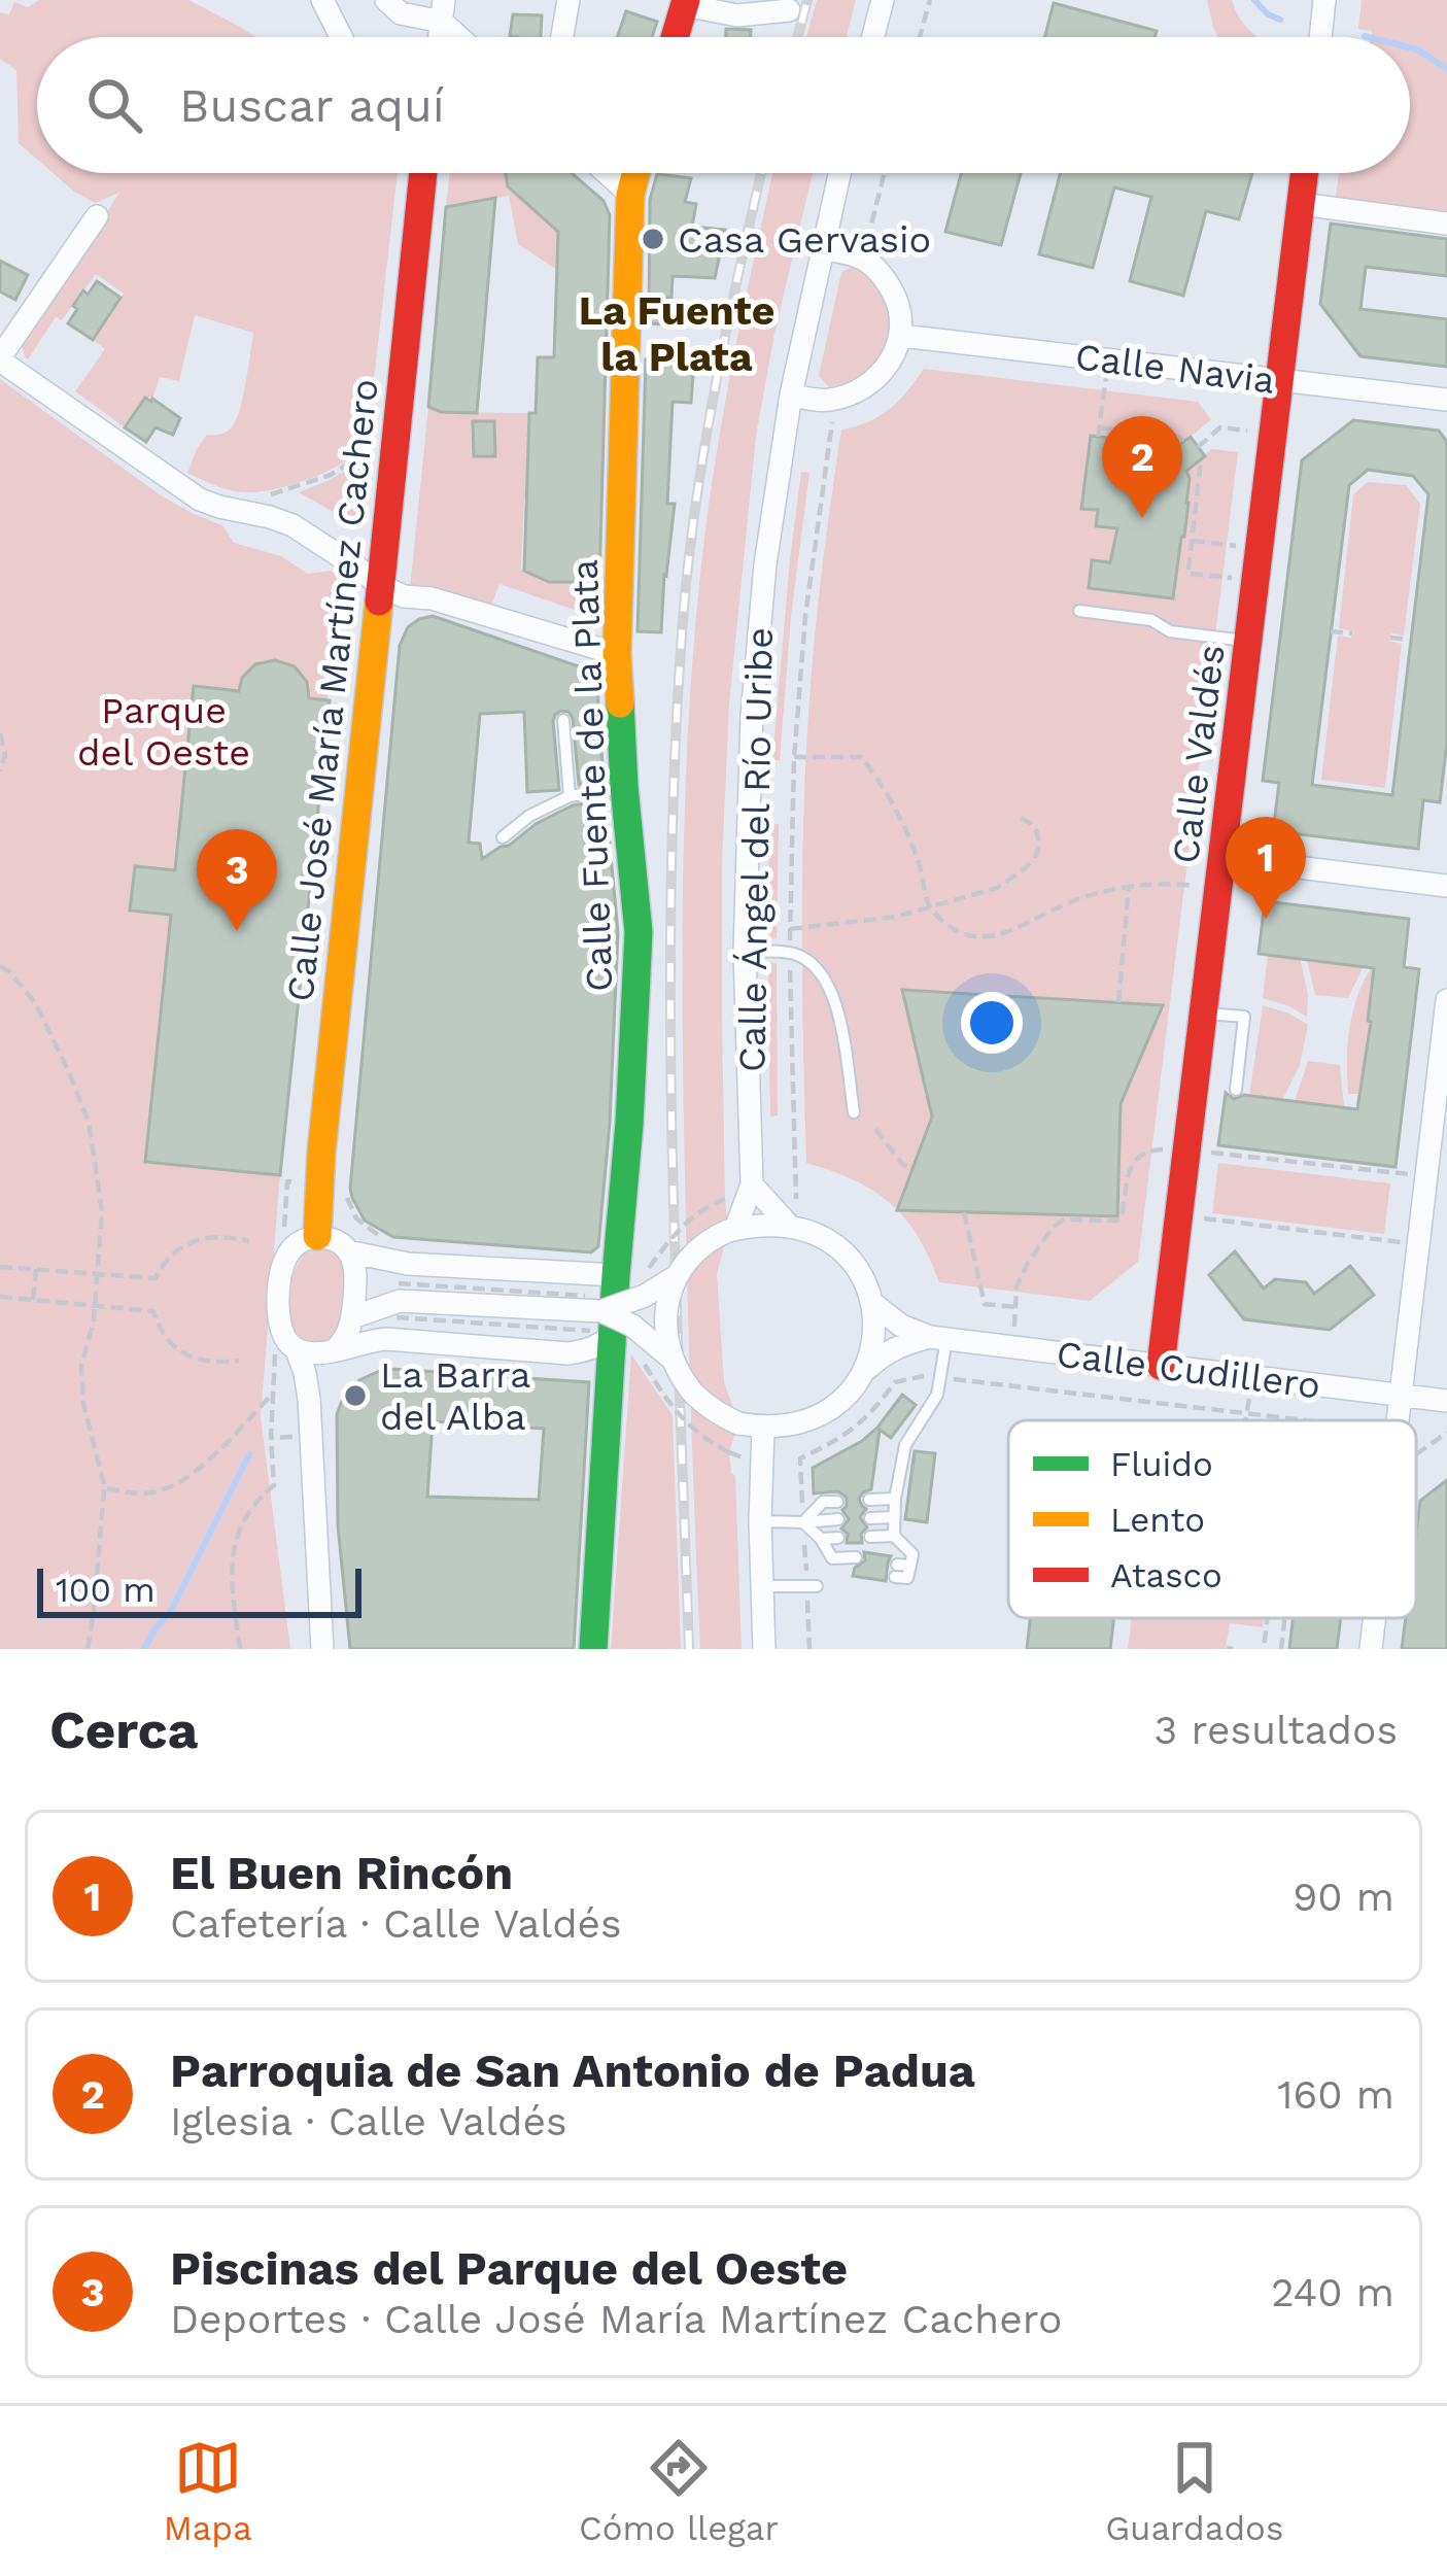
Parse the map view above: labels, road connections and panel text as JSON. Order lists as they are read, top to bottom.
{
  "streets": {
    "street": [
      "Calle Navia",
      "Calle José María Martínez Cachero",
      "Calle Valdés",
      "Calle Fuente de la Plata",
      "Calle Ángel del Río Uribe",
      "Calle Cudillero"
    ]
  },
  "crossings": [
    ["Calle Navia", "Calle Valdés"],
    ["Calle Valdés", "Calle Cudillero"],
    ["Calle Ángel del Río Uribe", "Calle Cudillero"]
  ],
  "districts": ["La Fuente la Plata"],
  "parks": ["Parque del Oeste"],
  "places": ["Casa Gervasio", "La Barra del Alba"],
  "legend": ["Fluido", "Lento", "Atasco"],
  "scale_bar": "100 m",
  "page": {
    "search": "Buscar aquí",
    "pins": ["2", "1", "3"],
    "scale": "100 m",
    "heading": ["Cerca", "3 resultados"],
    "list": [
      {
        "mark": "1",
        "name": "El Buen Rincón",
        "note": "Cafetería · Calle Valdés",
        "value": "90 m"
      },
      {
        "mark": "2",
        "name": "Parroquia de San Antonio de Padua",
        "note": "Iglesia · Calle Valdés",
        "value": "160 m"
      },
      {
        "mark": "3",
        "name": "Piscinas del Parque del Oeste",
        "note": "Deportes · Calle José María Martínez Cachero",
        "value": "240 m"
      }
    ],
    "nav": ["Mapa", "Cómo llegar", "Guardados"]
  }
}
